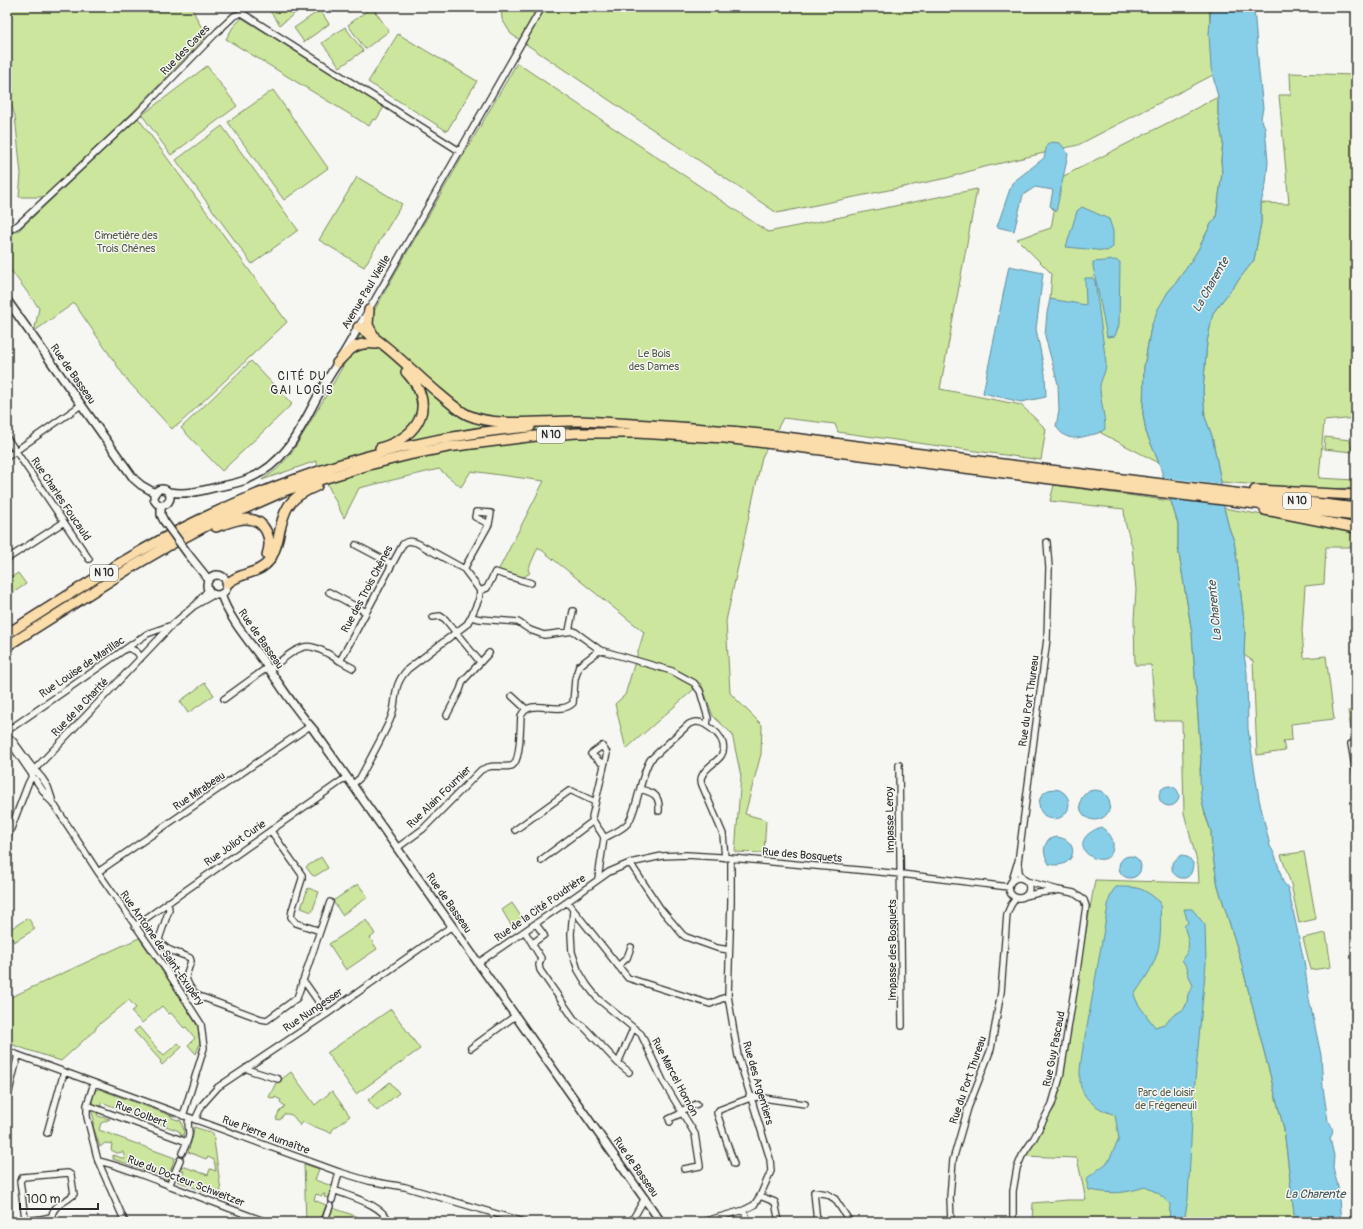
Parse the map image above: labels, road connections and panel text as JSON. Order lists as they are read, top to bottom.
{
  "streets": {
    "highway": ["N 10"],
    "street": [
      "Rue des Caves",
      "Avenue Paul Vieille",
      "Rue de Basseau",
      "Rue Charles Foucauld",
      "Rue des Trois Chênes",
      "Rue Louise de Marillac",
      "Rue du Port Thureau",
      "Rue de la Charité",
      "Rue Mirabeau",
      "Rue Alain Fournier",
      "Impasse Leroy",
      "Rue Joliot Curie",
      "Rue des Bosquets",
      "Rue de la Cité Poudrière",
      "Rue Antoine de Saint-Exupéry",
      "Impasse des Bosquets",
      "Rue Nungesser",
      "Rue Guy Pascaud",
      "Rue Marcel Homon",
      "Rue des Argentiers",
      "Rue Colbert",
      "Rue Pierre Aumaître",
      "Rue du Docteur Schweitzer"
    ]
  },
  "crossings": [
    ["Rue des Caves", "Avenue Paul Vieille"],
    ["Avenue Paul Vieille", "Rue de Basseau"],
    ["Rue de Basseau", "Rue de la Charité"],
    ["Rue de Basseau", "Rue Mirabeau"],
    ["Rue de Basseau", "Rue Alain Fournier"],
    ["Rue de Basseau", "Rue Joliot Curie"],
    ["Rue de Basseau", "Rue de la Cité Poudrière"],
    ["Rue de Basseau", "Rue Nungesser"],
    ["Rue Louise de Marillac", "Rue de la Charité"],
    ["Rue Louise de Marillac", "Rue Antoine de Saint-Exupéry"],
    ["Rue du Port Thureau", "Rue des Bosquets"],
    ["Rue du Port Thureau", "Rue Guy Pascaud"],
    ["Rue de la Charité", "Rue Antoine de Saint-Exupéry"],
    ["Rue Mirabeau", "Rue Antoine de Saint-Exupéry"],
    ["Impasse Leroy", "Rue des Bosquets"],
    ["Impasse Leroy", "Impasse des Bosquets"],
    ["Rue Joliot Curie", "Rue Antoine de Saint-Exupéry"],
    ["Rue des Bosquets", "Rue de la Cité Poudrière"],
    ["Rue des Bosquets", "Impasse des Bosquets"],
    ["Rue des Bosquets", "Rue Guy Pascaud"],
    ["Rue des Bosquets", "Rue des Argentiers"],
    ["Rue Antoine de Saint-Exupéry", "Rue Colbert"],
    ["Rue Antoine de Saint-Exupéry", "Rue Pierre Aumaître"],
    ["Rue Nungesser", "Rue Pierre Aumaître"]
  ],
  "districts": ["CITÉ DU GAI LOGIS"],
  "water": ["La Charente"],
  "parks": ["Cimetière des Trois Chênes", "Le Bois des Dames", "Parc de loisir de Frégeneuil"],
  "scale_bar": "100 m"
}
